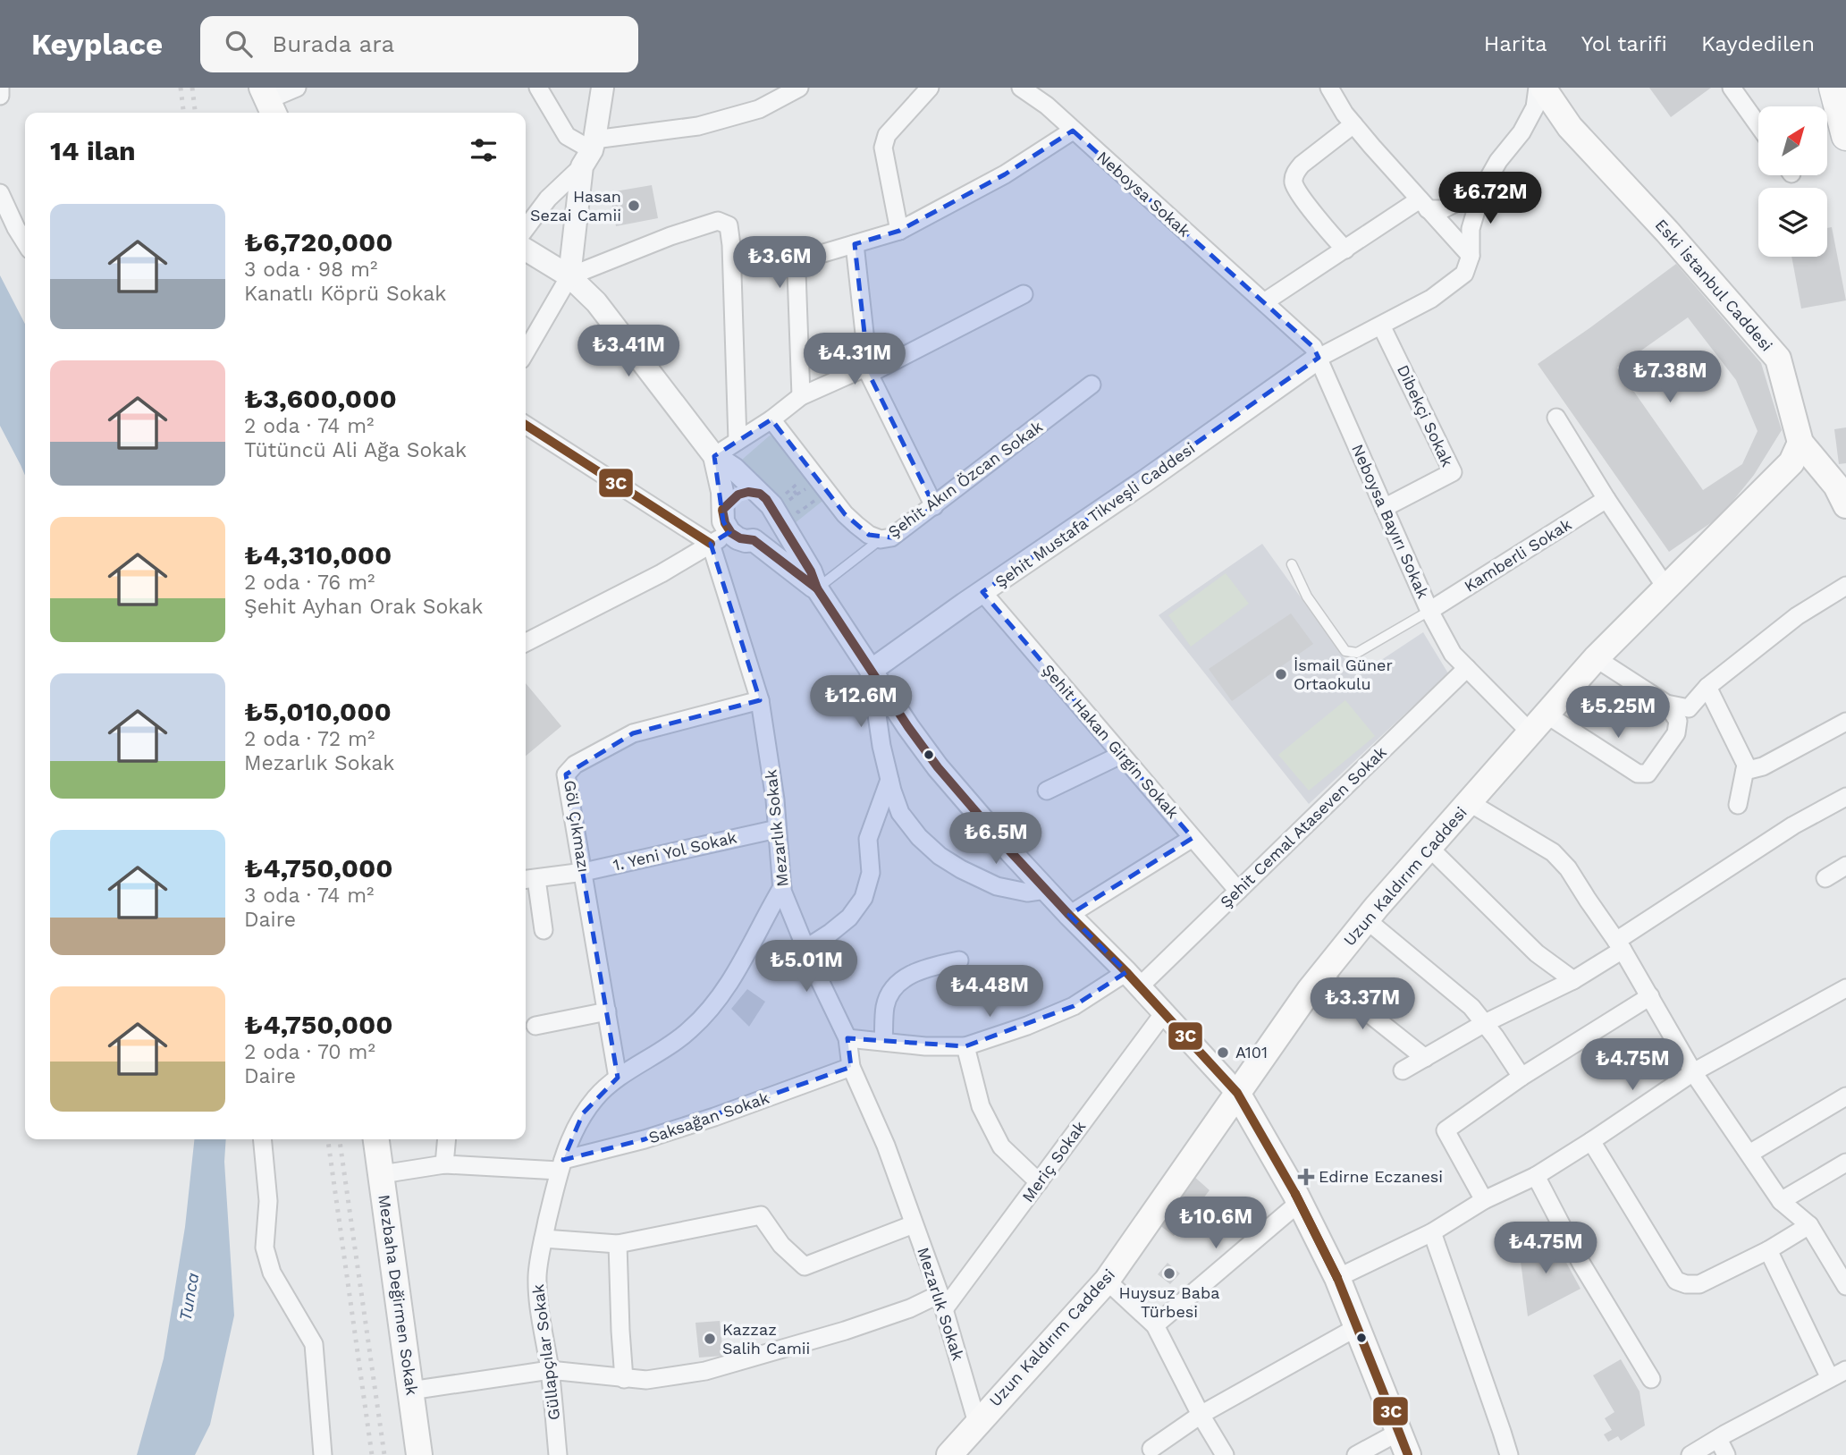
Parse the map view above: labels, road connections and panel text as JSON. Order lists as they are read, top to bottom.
{
  "streets": {
    "main road": ["Eski İstanbul Caddesi", "Uzun Kaldırım Caddesi", "Mezbaha Değirmen Sokak"],
    "street": [
      "Neboysa Sokak",
      "Dibekçi Sokak",
      "Şehit Akın Özcan Sokak",
      "Şehit Mustafa Tikveşli Caddesi",
      "Neboysa Bayırı Sokak",
      "Kamberli Sokak",
      "Şehit Hakan Girgin Sokak",
      "Göl Çıkmazı",
      "Şehit Cemal Ataseven Sokak",
      "Mezarlık Sokak",
      "1. Yeni Yol Sokak",
      "Saksağan Sokak",
      "Meriç Sokak",
      "Güllapçılar Sokak"
    ]
  },
  "crossings": [
    ["Neboysa Sokak", "Neboysa Bayırı Sokak"],
    ["Eski İstanbul Caddesi", "Uzun Kaldırım Caddesi"],
    ["Dibekçi Sokak", "Neboysa Bayırı Sokak"],
    ["Şehit Mustafa Tikveşli Caddesi", "Neboysa Bayırı Sokak"],
    ["Şehit Mustafa Tikveşli Caddesi", "Şehit Hakan Girgin Sokak"],
    ["Neboysa Bayırı Sokak", "Kamberli Sokak"],
    ["Neboysa Bayırı Sokak", "Şehit Cemal Ataseven Sokak"],
    ["Neboysa Bayırı Sokak", "Uzun Kaldırım Caddesi"],
    ["Şehit Hakan Girgin Sokak", "Şehit Cemal Ataseven Sokak"],
    ["Göl Çıkmazı", "Mezarlık Sokak"],
    ["Göl Çıkmazı", "1. Yeni Yol Sokak"],
    ["Göl Çıkmazı", "Güllapçılar Sokak"],
    ["Şehit Cemal Ataseven Sokak", "Mezarlık Sokak"],
    ["Mezarlık Sokak", "1. Yeni Yol Sokak"],
    ["Mezarlık Sokak", "Uzun Kaldırım Caddesi"],
    ["Mezarlık Sokak", "Saksağan Sokak"],
    ["Mezarlık Sokak", "Meriç Sokak"],
    ["Mezarlık Sokak", "Güllapçılar Sokak"],
    ["Saksağan Sokak", "Mezbaha Değirmen Sokak"],
    ["Saksağan Sokak", "Güllapçılar Sokak"]
  ],
  "water": ["Tunca"],
  "places": {
    "other": [
      "Hasan Sezai Camii",
      "İsmail Güner Ortaokulu",
      "A101",
      "Huysuz Baba Türbesi",
      "Kazzaz Salih Camii"
    ],
    "health": ["Edirne Eczanesi"]
  },
  "lines": ["transit line 3C"],
  "north": "top right",
  "page": {
    "header": "Keyplace",
    "search": "Burada ara",
    "nav": ["Harita", "Yol tarifi", "Kaydedilen"],
    "heading": "14 ilan",
    "price": [
      "₺6.72M",
      "₺3.6M",
      "₺3.41M",
      "₺4.31M",
      "₺7.38M",
      "₺12.6M",
      "₺5.25M",
      "₺6.5M",
      "₺5.01M",
      "₺4.48M",
      "₺3.37M",
      "₺4.75M",
      "₺10.6M",
      "₺4.75M"
    ],
    "list": [
      {
        "name": "₺6,720,000",
        "note": "3 oda · 98 m² · Kanatlı Köprü Sokak"
      },
      {
        "name": "₺3,600,000",
        "note": "2 oda · 74 m² · Tütüncü Ali Ağa Sokak"
      },
      {
        "name": "₺4,310,000",
        "note": "2 oda · 76 m² · Şehit Ayhan Orak Sokak"
      },
      {
        "name": "₺5,010,000",
        "note": "2 oda · 72 m² · Mezarlık Sokak"
      },
      {
        "name": "₺4,750,000",
        "note": "3 oda · 74 m² · Daire"
      },
      {
        "name": "₺4,750,000",
        "note": "2 oda · 70 m² · Daire"
      }
    ]
  }
}
